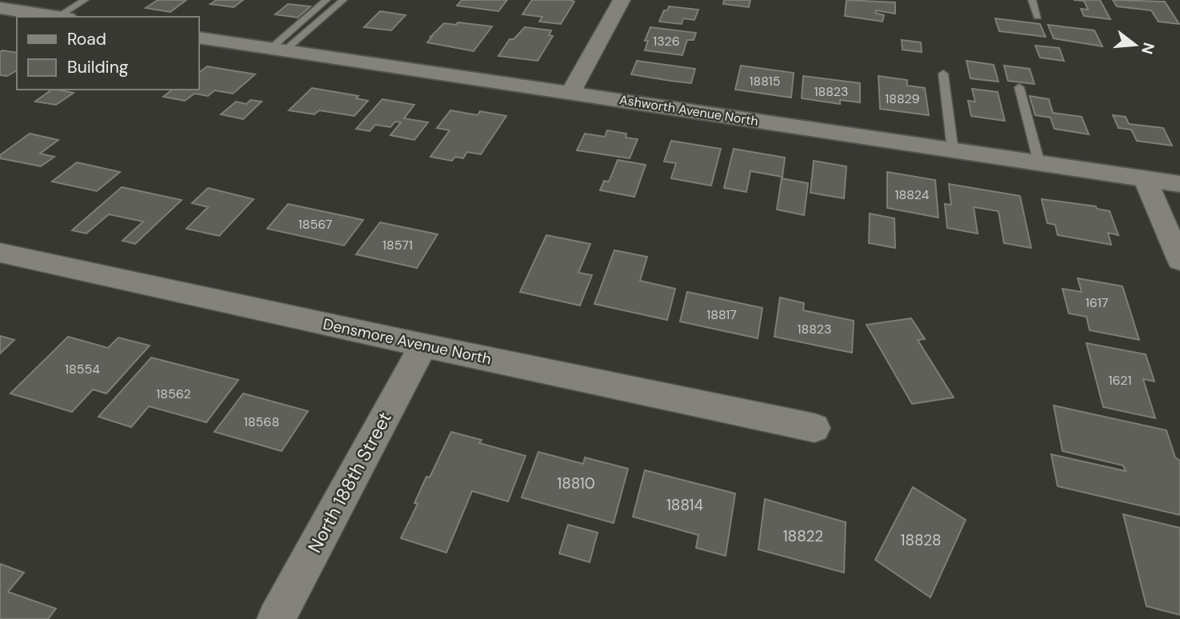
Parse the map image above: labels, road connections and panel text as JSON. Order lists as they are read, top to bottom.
{
  "streets": {
    "street": ["Ashworth Avenue North", "Densmore Avenue North", "North 188th Street"]
  },
  "crossings": [
    ["Densmore Avenue North", "North 188th Street"]
  ],
  "house_numbers": [
    "1326",
    "18815",
    "18823",
    "18829",
    "18824",
    "18567",
    "18571",
    "1617",
    "18817",
    "18823",
    "18554",
    "1621",
    "18562",
    "18568",
    "18810",
    "18814",
    "18822",
    "18828"
  ],
  "legend": ["Road", "Building"],
  "north": "right"
}
